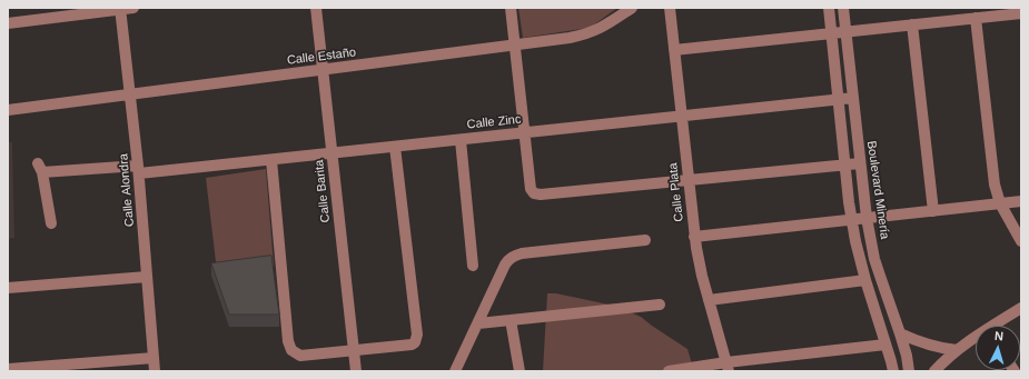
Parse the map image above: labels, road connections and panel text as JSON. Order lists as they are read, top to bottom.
{
  "streets": {
    "street": [
      "Calle Estaño",
      "Calle Zinc",
      "Calle Alondra",
      "Boulevard Minería",
      "Calle Barita",
      "Calle Plata"
    ]
  },
  "crossings": [
    ["Calle Estaño", "Calle Alondra"],
    ["Calle Estaño", "Calle Barita"],
    ["Calle Zinc", "Calle Alondra"],
    ["Calle Zinc", "Boulevard Minería"],
    ["Calle Zinc", "Calle Barita"],
    ["Calle Zinc", "Calle Plata"]
  ],
  "north": "top"
}
